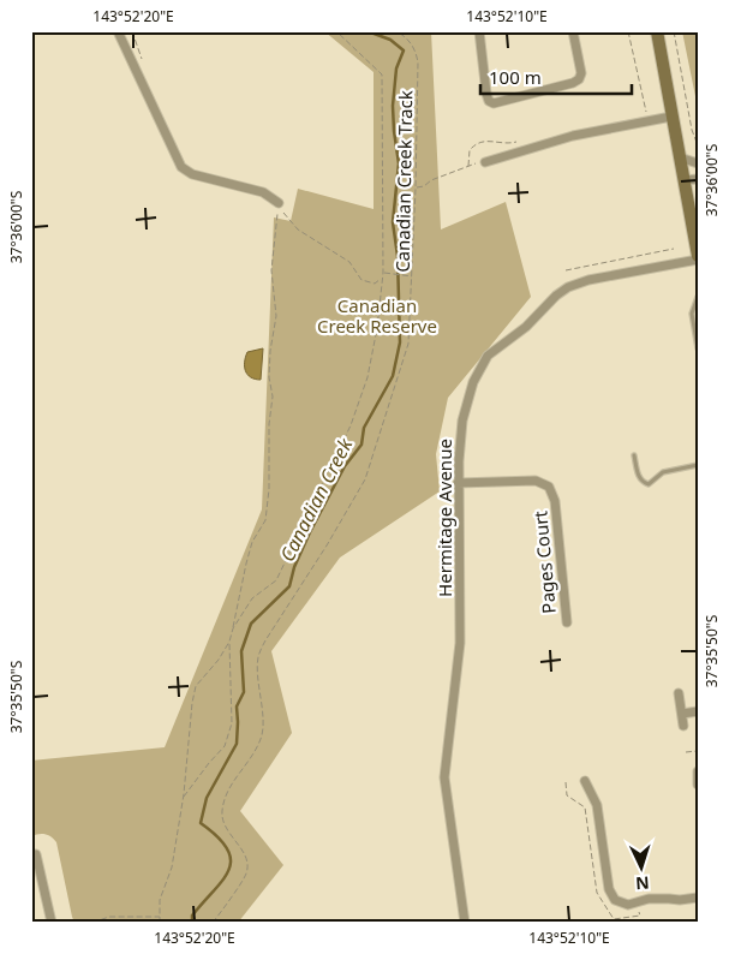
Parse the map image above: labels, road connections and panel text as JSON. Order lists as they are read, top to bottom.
{
  "streets": {
    "street": ["Hermitage Avenue", "Pages Court"],
    "path": ["Canadian Creek Track"]
  },
  "crossings": [
    ["Hermitage Avenue", "Pages Court"]
  ],
  "water": ["Canadian Creek"],
  "parks": ["Canadian Creek Reserve"],
  "scale_bar": "100 m",
  "north": "bottom",
  "coordinates": [
    "143°52'20\"E",
    "143°52'10\"E",
    "37°36'00\"S",
    "37°35'50\"S"
  ]
}
